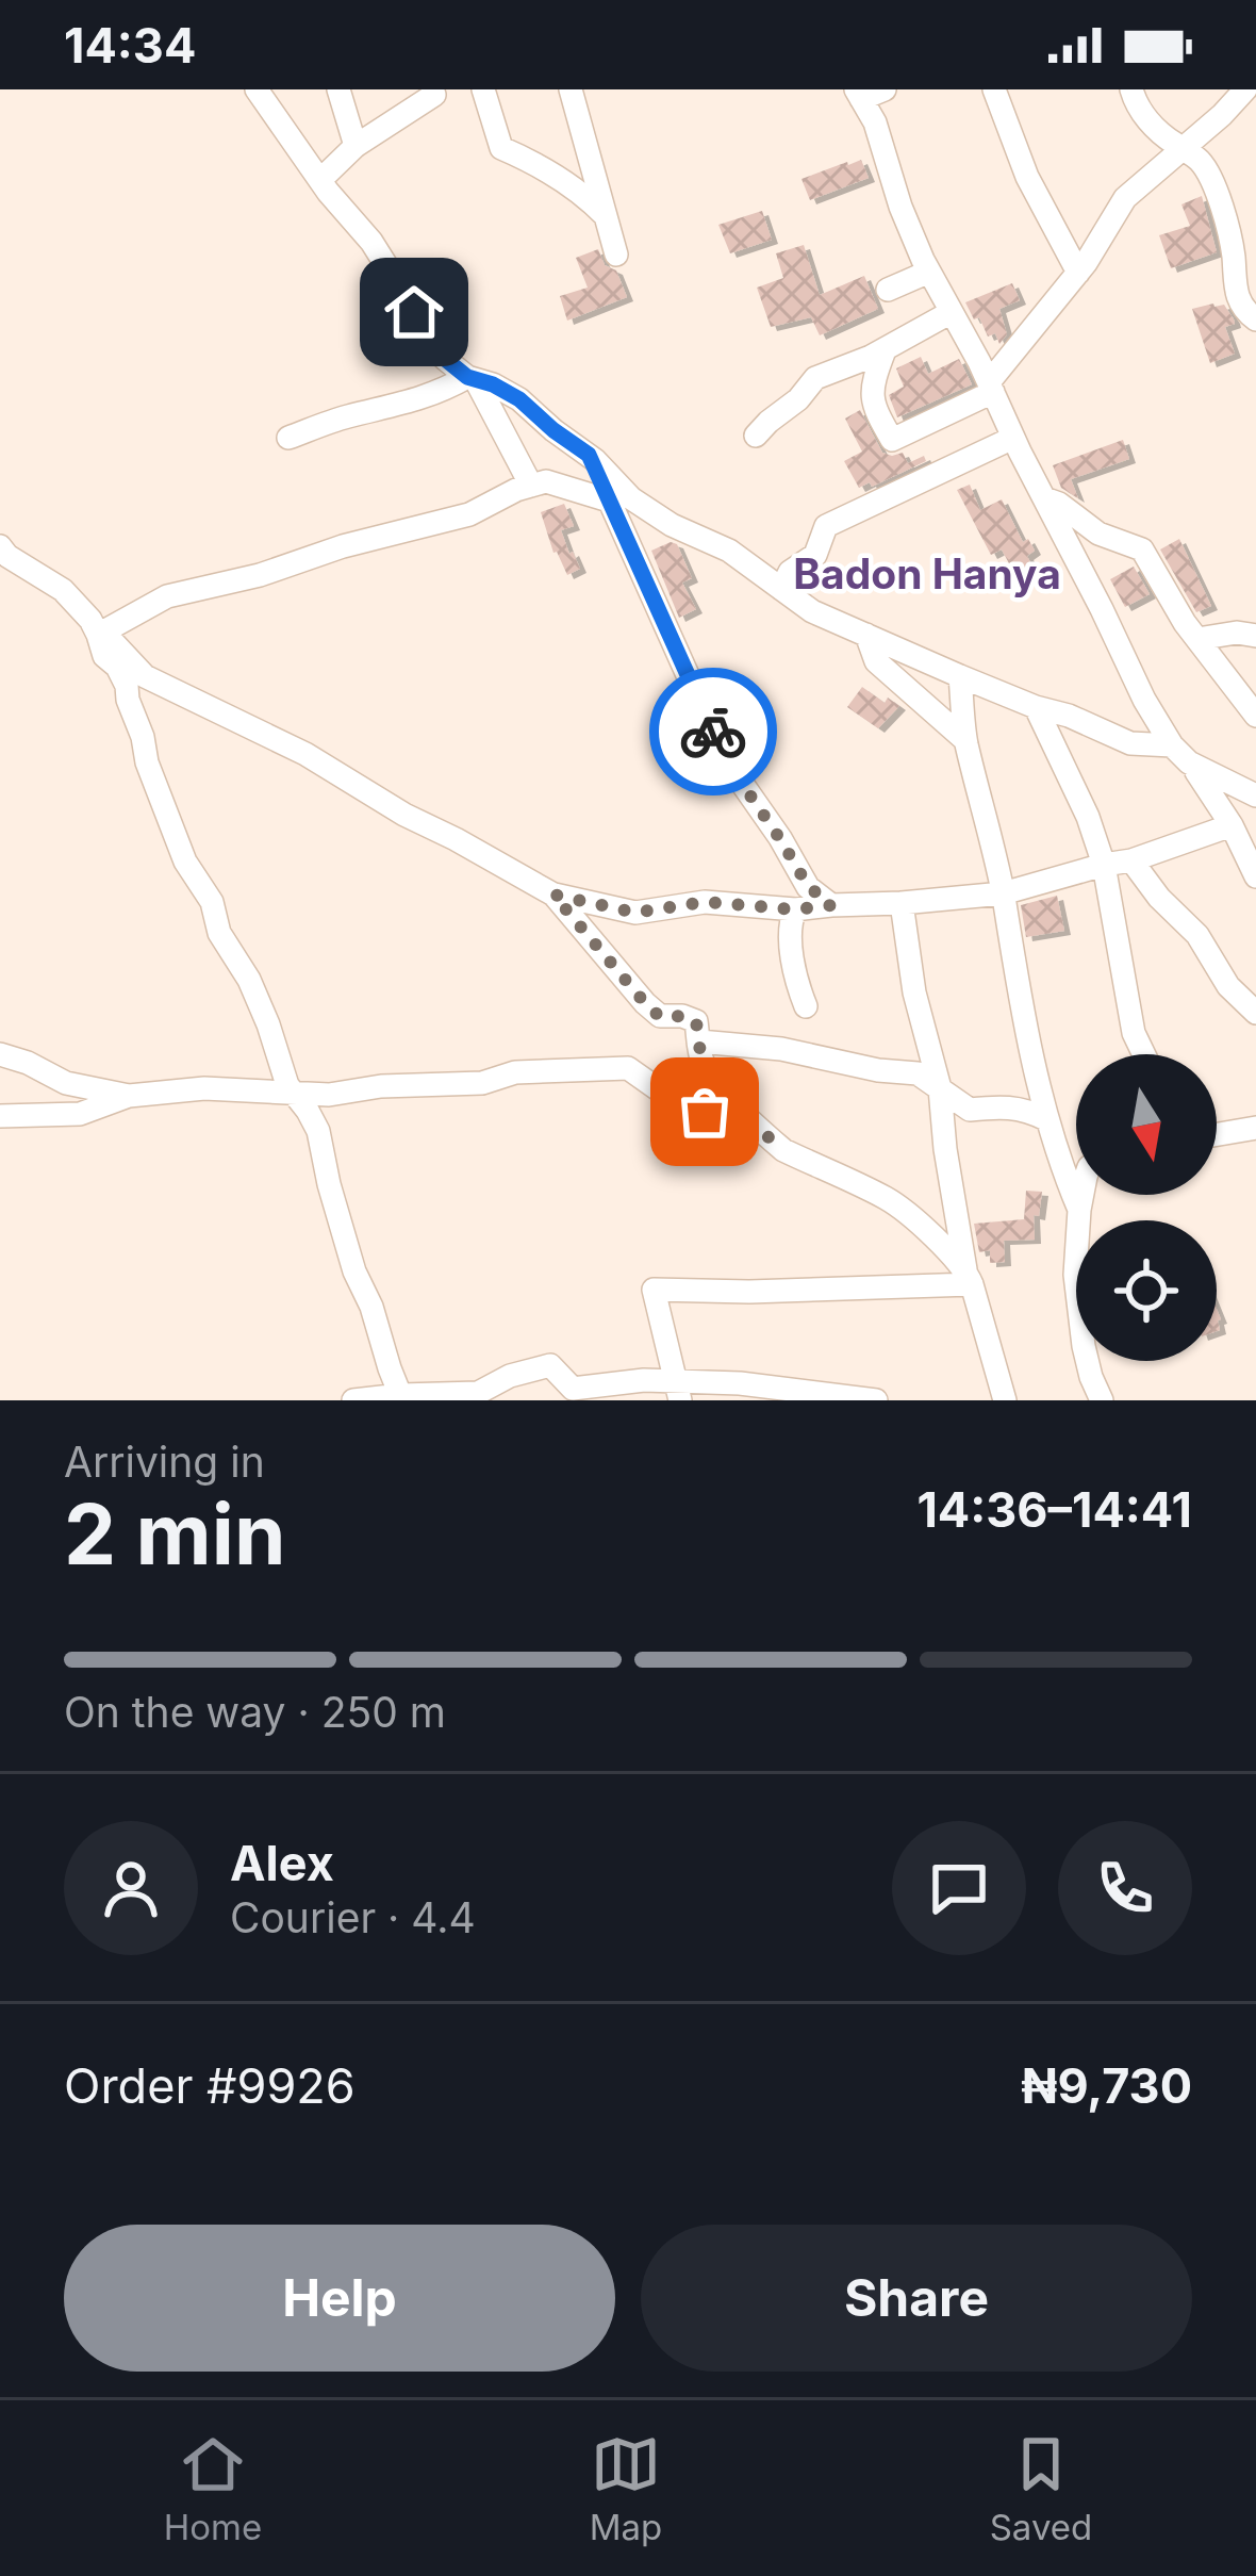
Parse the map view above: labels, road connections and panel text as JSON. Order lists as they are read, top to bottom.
{
  "districts": ["Badon Hanya"],
  "north": "bottom",
  "page": {
    "status": "14:34",
    "heading": ["2 min", "Arriving in", "14:36–14:41"],
    "panel": [
      "Alex",
      "Courier · 4.4",
      "Order #9926",
      "₦9,730"
    ],
    "bar": "On the way · 250 m",
    "buttons": ["Help", "Share"],
    "tabs": ["Home", "Map", "Saved"]
  }
}
